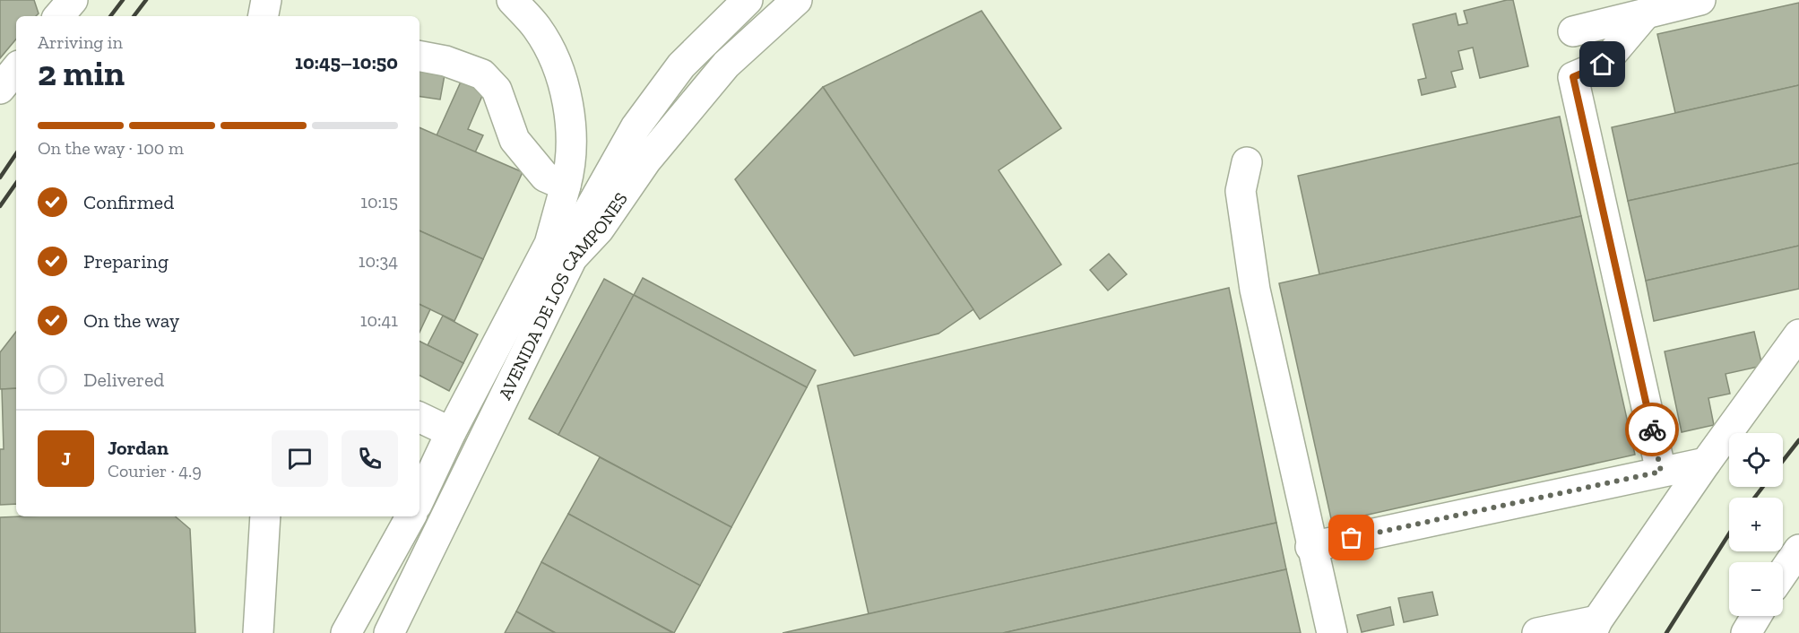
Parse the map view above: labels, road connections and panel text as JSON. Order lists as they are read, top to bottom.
{
  "streets": {
    "main road": ["AVENIDA DE LOS CAMPONES"]
  },
  "page": {
    "heading": ["2 min", "Arriving in", "10:45–10:50"],
    "panel": ["Jordan", "Courier · 4.9"],
    "bar": "On the way · 100 m",
    "list": [
      ["Confirmed", "10:15"],
      ["Preparing", "10:34"],
      ["On the way", "10:41"],
      "Delivered"
    ],
    "round": "J",
    "map_buttons": ["+", "−"]
  }
}
